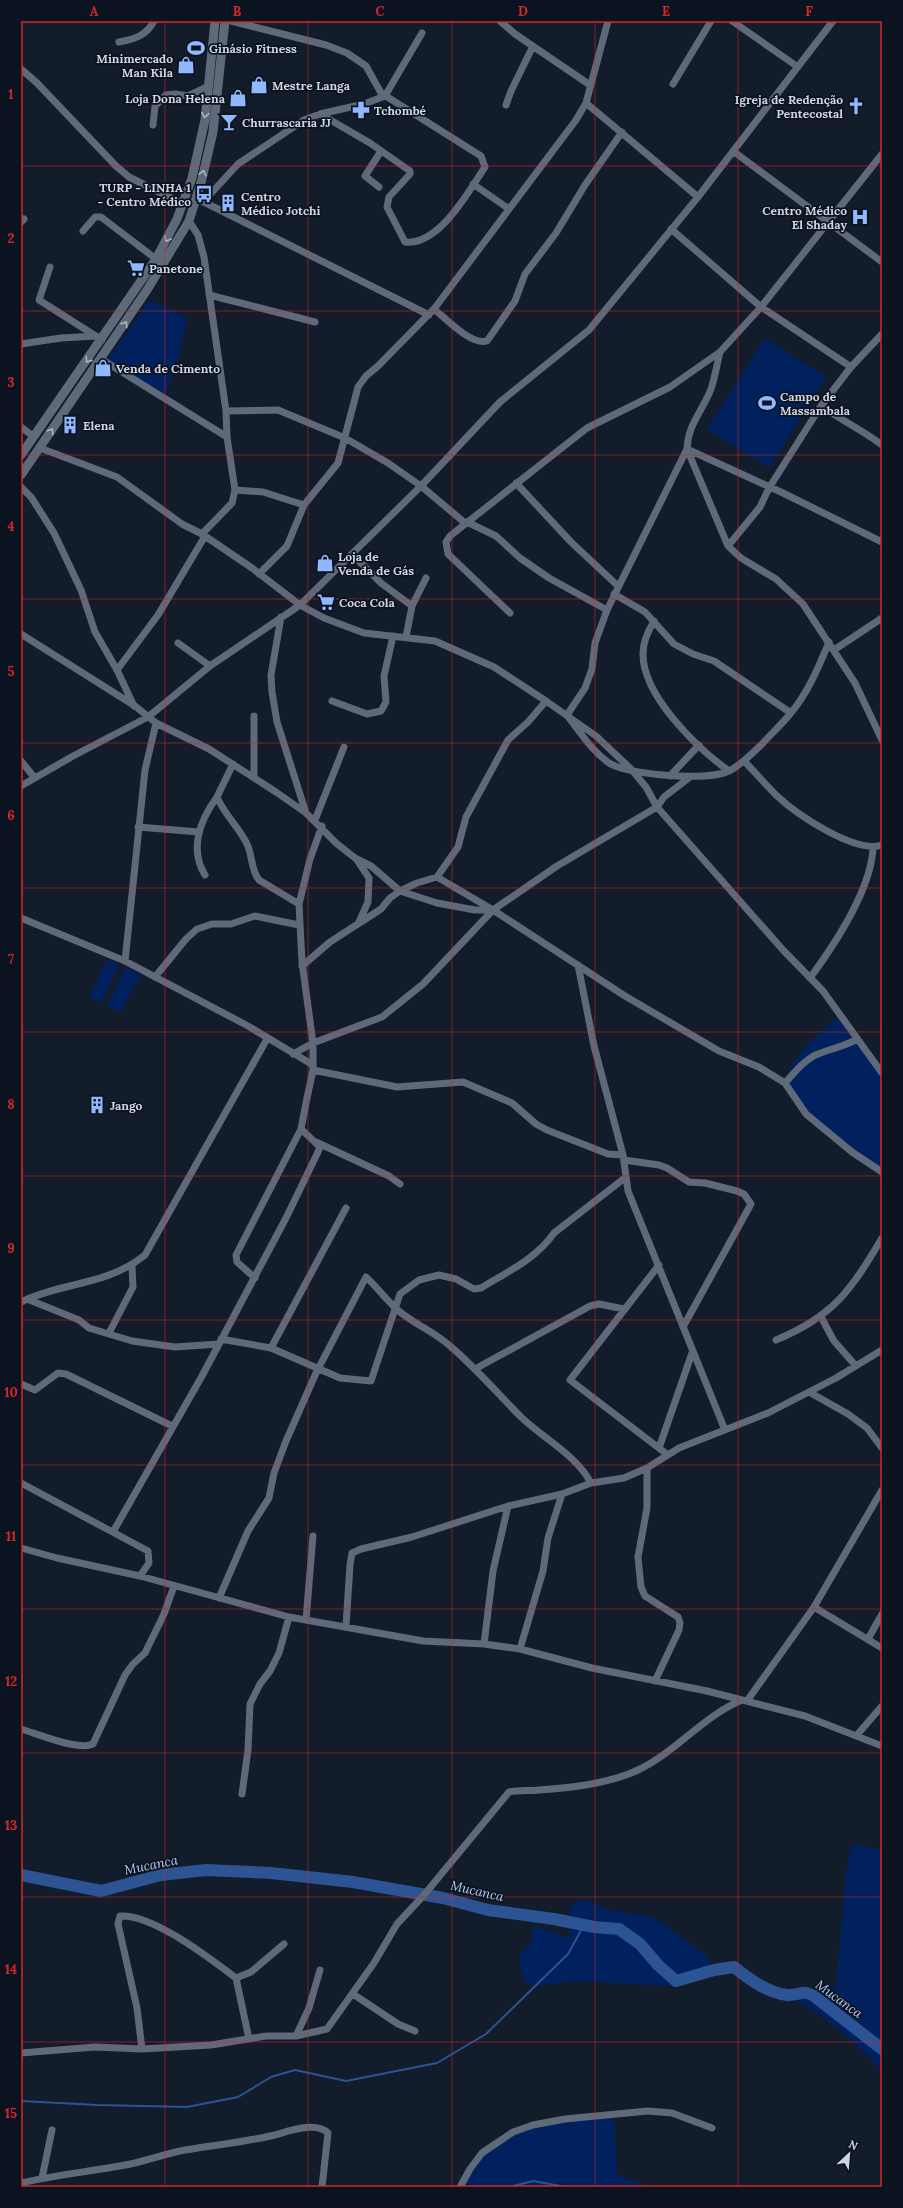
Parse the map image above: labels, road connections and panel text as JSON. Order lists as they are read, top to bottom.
{
  "water": ["Mucanca"],
  "places": {
    "sports": ["Ginásio Fitness", "Campo de Massambala"],
    "shop": [
      "Minimercado Man Kila",
      "Mestre Langa",
      "Loja Dona Helena",
      "Venda de Cimento",
      "Loja de Venda de Gás"
    ],
    "church": ["Igreja de Redenção Pentecostal"],
    "pharmacy": ["Tchombé"],
    "bar": ["Churrascaria JJ"],
    "bus stop": ["TURP - LINHA 1 - Centro Médico"],
    "building": ["Centro Médico Jotchi", "Elena", "Jango"],
    "hospital": ["Centro Médico El Shaday"],
    "supermarket": ["Panetone", "Coca Cola"]
  },
  "north": "top right",
  "grid": {
    "columns": [
      "A",
      "B",
      "C",
      "D",
      "E",
      "F"
    ],
    "rows": [
      "1",
      "2",
      "3",
      "4",
      "5",
      "6",
      "7",
      "8",
      "9",
      "10",
      "11",
      "12",
      "13",
      "14",
      "15"
    ]
  }
}
